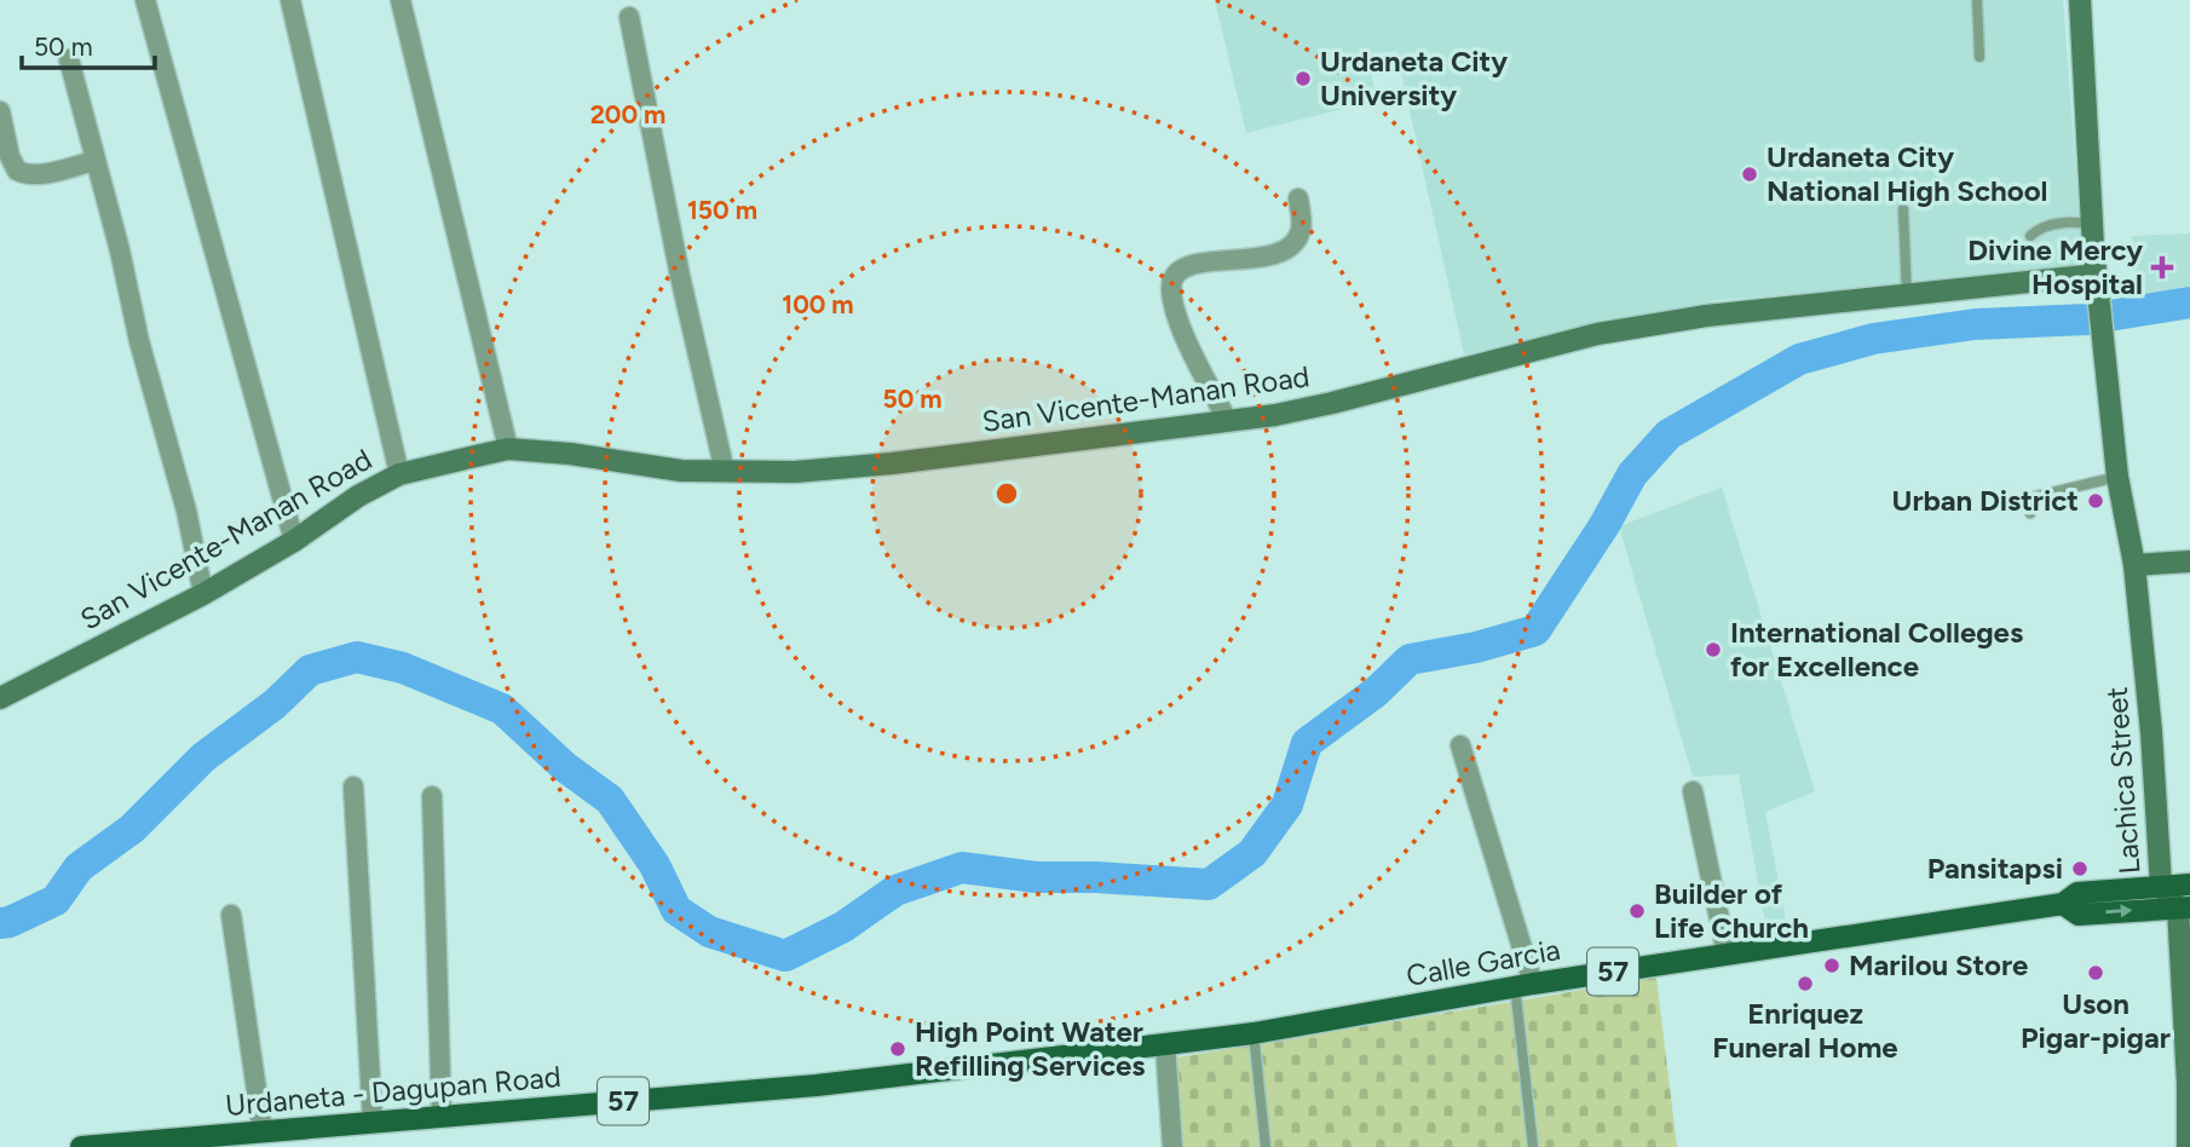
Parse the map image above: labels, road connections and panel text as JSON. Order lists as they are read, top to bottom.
{
  "streets": {
    "main road": ["Calle Garcia", "57", "Urdaneta - Dagupan Road"],
    "street": ["San Vicente-Manan Road", "Lachica Street"]
  },
  "crossings": [
    ["San Vicente-Manan Road", "Lachica Street"],
    ["Lachica Street", "Calle Garcia"],
    ["Lachica Street", "57"],
    ["Calle Garcia", "57"],
    ["Calle Garcia", "Urdaneta - Dagupan Road"]
  ],
  "places": {
    "other": [
      "Urdaneta City University",
      "Urdaneta City National High School",
      "Urban District",
      "International Colleges for Excellence",
      "Pansitapsi",
      "Builder of Life Church",
      "Marilou Store",
      "Uson Pigar-pigar",
      "Enriquez Funeral Home",
      "High Point Water Refilling Services"
    ],
    "health": ["Divine Mercy Hospital"]
  },
  "scale_bar": "50 m",
  "rings": [
    "200 m",
    "150 m",
    "100 m",
    "50 m"
  ]
}
